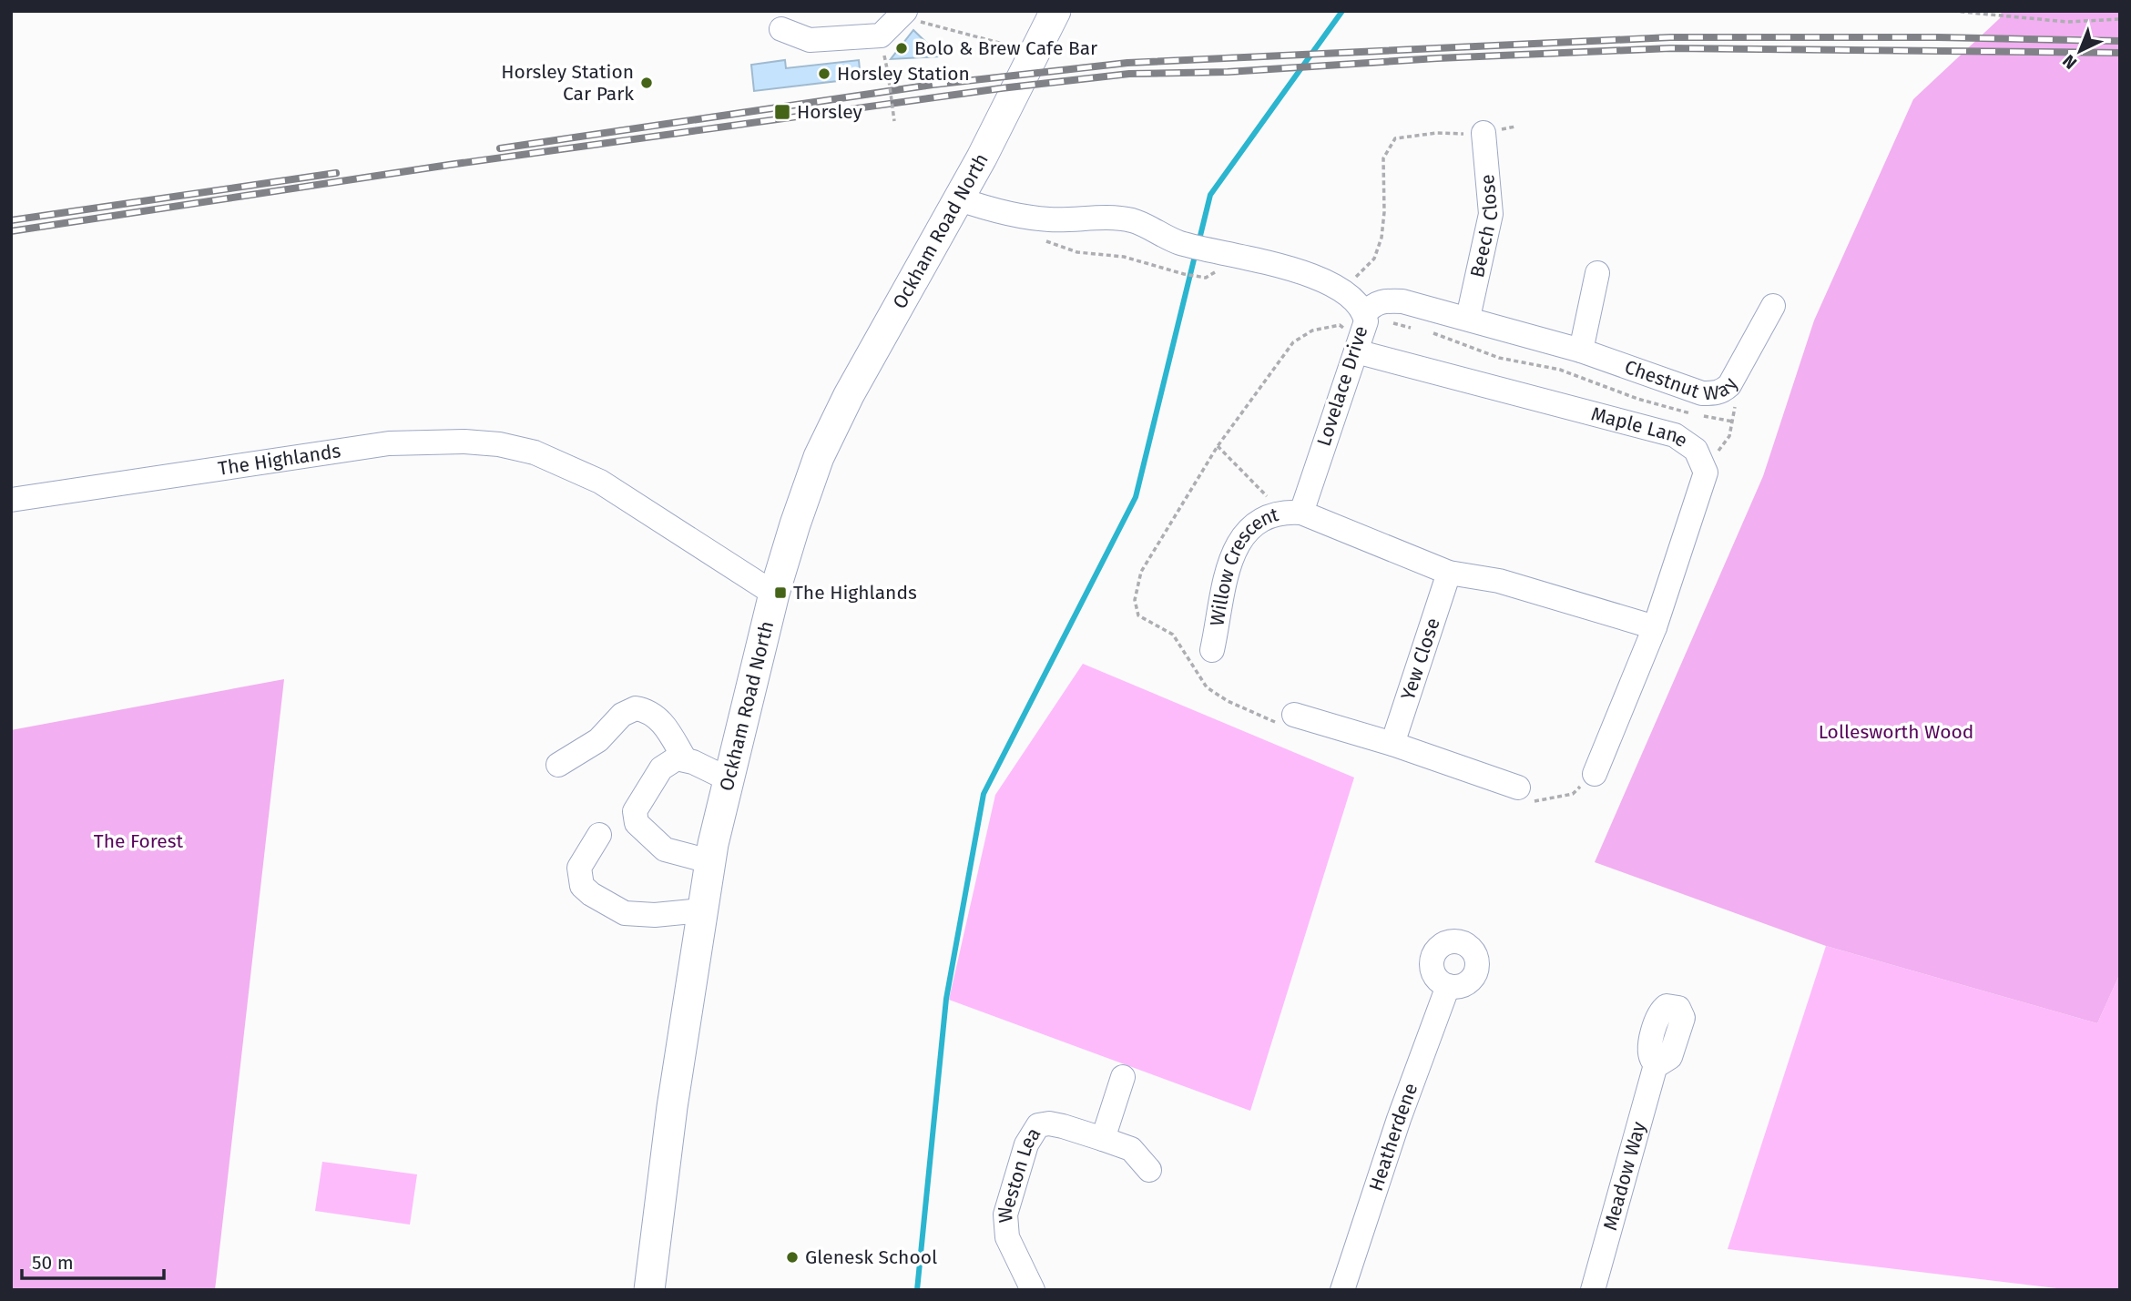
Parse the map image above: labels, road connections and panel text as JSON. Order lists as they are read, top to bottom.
{
  "streets": {
    "main road": ["Ockham Road North"],
    "street": [
      "Beech Close",
      "Chestnut Way",
      "Lovelace Drive",
      "Maple Lane",
      "The Highlands",
      "Willow Crescent",
      "Yew Close",
      "Heatherdene",
      "Meadow Way",
      "Weston Lea"
    ]
  },
  "crossings": [
    ["Beech Close", "Chestnut Way"],
    ["Ockham Road North", "Lovelace Drive"],
    ["Ockham Road North", "The Highlands"],
    ["Chestnut Way", "Lovelace Drive"],
    ["Chestnut Way", "Maple Lane"],
    ["Lovelace Drive", "Maple Lane"],
    ["Lovelace Drive", "Willow Crescent"]
  ],
  "parks": ["Lollesworth Wood", "The Forest"],
  "places": {
    "other": [
      "Bolo & Brew Cafe Bar",
      "Horsley Station",
      "Horsley Station Car Park",
      "Glenesk School"
    ],
    "transit": ["Horsley", "The Highlands"]
  },
  "scale_bar": "50 m",
  "north": "bottom left"
}
